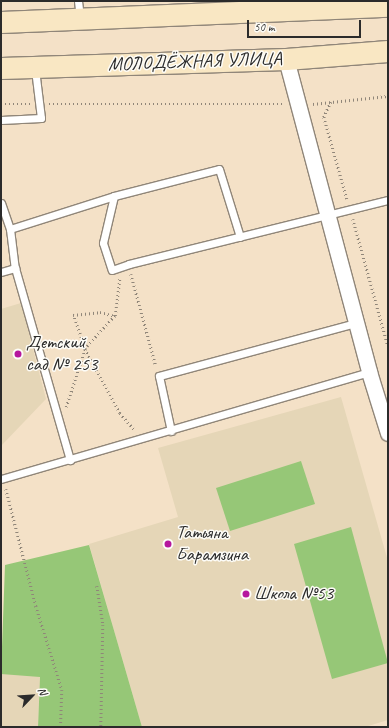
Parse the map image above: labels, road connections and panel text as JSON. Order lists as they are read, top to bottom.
{
  "streets": {
    "main road": ["МОЛОДЁЖНАЯ УЛИЦА"]
  },
  "places": ["Детский сад № 253", "Татьяна Барамзина", "Школа №53"],
  "scale_bar": "50 m",
  "north": "top right"
}
